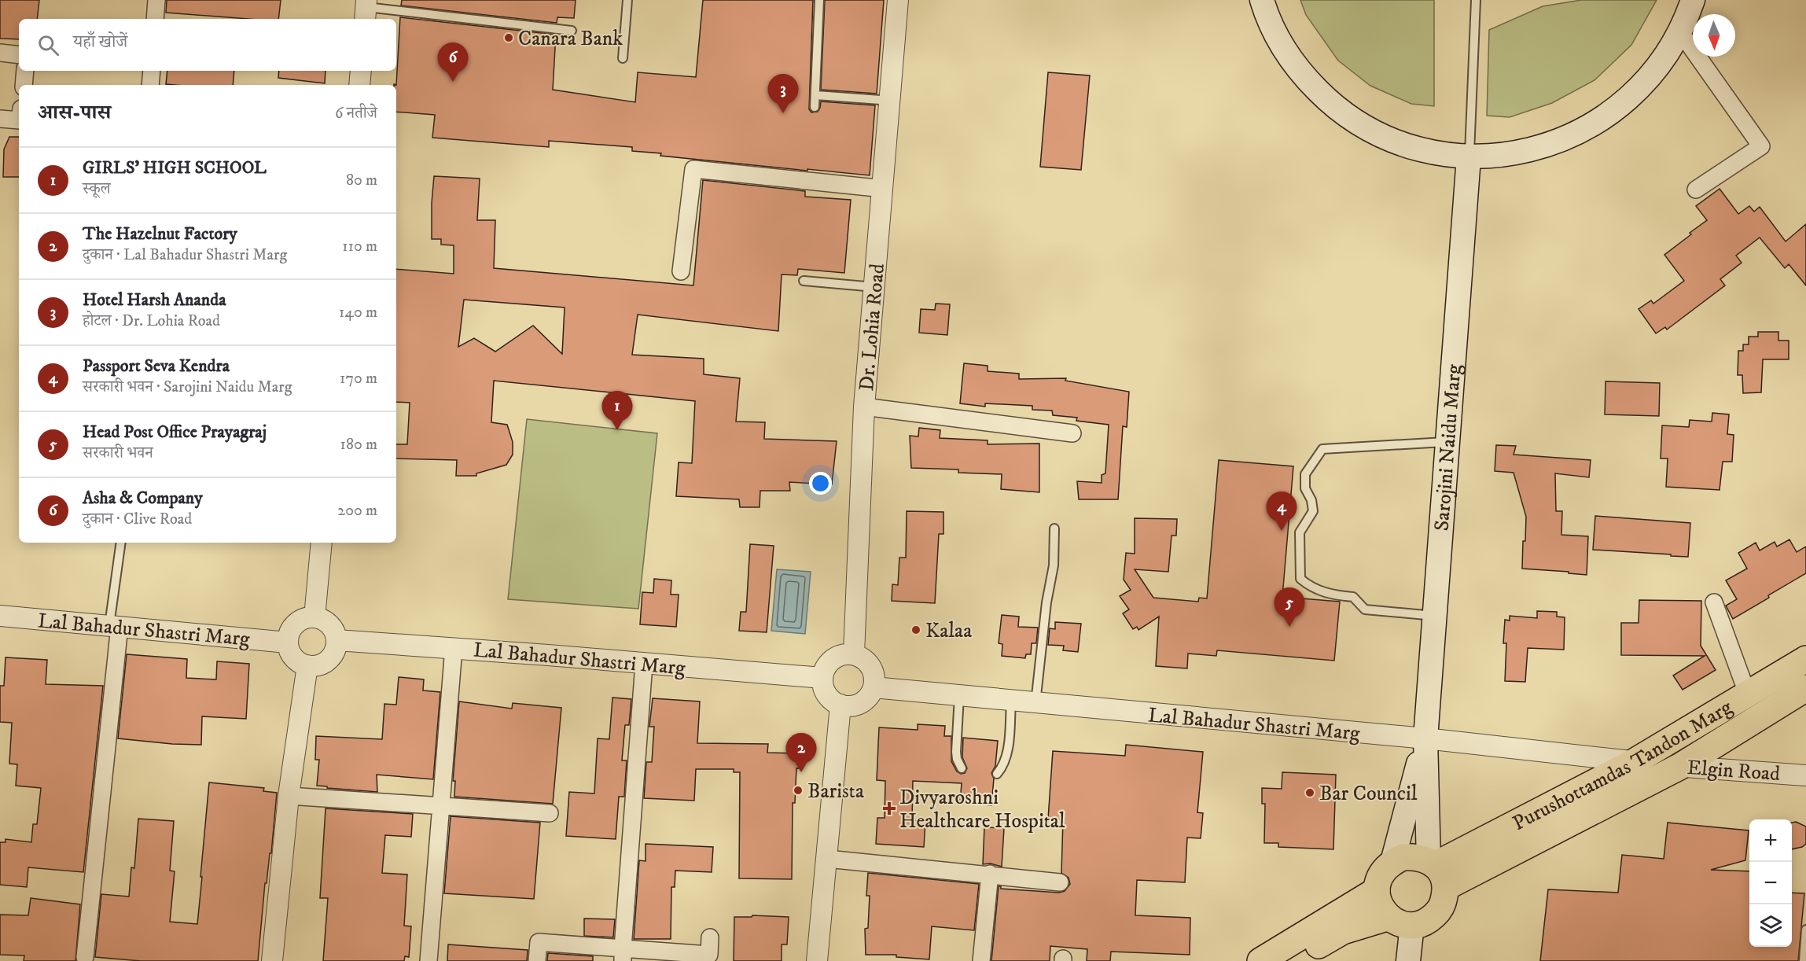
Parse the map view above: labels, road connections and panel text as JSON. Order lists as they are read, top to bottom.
{
  "streets": {
    "main road": ["Sarojini Naidu Marg", "Purushottamdas Tandon Marg"],
    "street": ["Dr. Lohia Road", "Lal Bahadur Shastri Marg", "Elgin Road"]
  },
  "crossings": [
    ["Dr. Lohia Road", "Lal Bahadur Shastri Marg"],
    ["Sarojini Naidu Marg", "Lal Bahadur Shastri Marg"],
    ["Sarojini Naidu Marg", "Purushottamdas Tandon Marg"],
    ["Lal Bahadur Shastri Marg", "Purushottamdas Tandon Marg"],
    ["Lal Bahadur Shastri Marg", "Elgin Road"],
    ["Purushottamdas Tandon Marg", "Elgin Road"]
  ],
  "places": {
    "other": [
      "Canara Bank",
      "Kalaa",
      "Barista",
      "Bar Council"
    ],
    "health": ["Divyaroshni Healthcare Hospital"]
  },
  "north": "bottom",
  "page": {
    "search": "यहाँ खोजें",
    "pins": [
      "6",
      "3",
      "1",
      "4",
      "5",
      "2"
    ],
    "heading": ["आस-पास", "6 नतीजे"],
    "list": [
      {
        "mark": "1",
        "name": "GIRLS' HIGH SCHOOL",
        "note": "स्कूल",
        "value": "80 m"
      },
      {
        "mark": "2",
        "name": "The Hazelnut Factory",
        "note": "दुकान · Lal Bahadur Shastri Marg",
        "value": "110 m"
      },
      {
        "mark": "3",
        "name": "Hotel Harsh Ananda",
        "note": "होटल · Dr. Lohia Road",
        "value": "140 m"
      },
      {
        "mark": "4",
        "name": "Passport Seva Kendra",
        "note": "सरकारी भवन · Sarojini Naidu Marg",
        "value": "170 m"
      },
      {
        "mark": "5",
        "name": "Head Post Office Prayagraj",
        "note": "सरकारी भवन",
        "value": "180 m"
      },
      {
        "mark": "6",
        "name": "Asha & Company",
        "note": "दुकान · Clive Road",
        "value": "200 m"
      }
    ],
    "map_buttons": ["+", "−"]
  }
}
